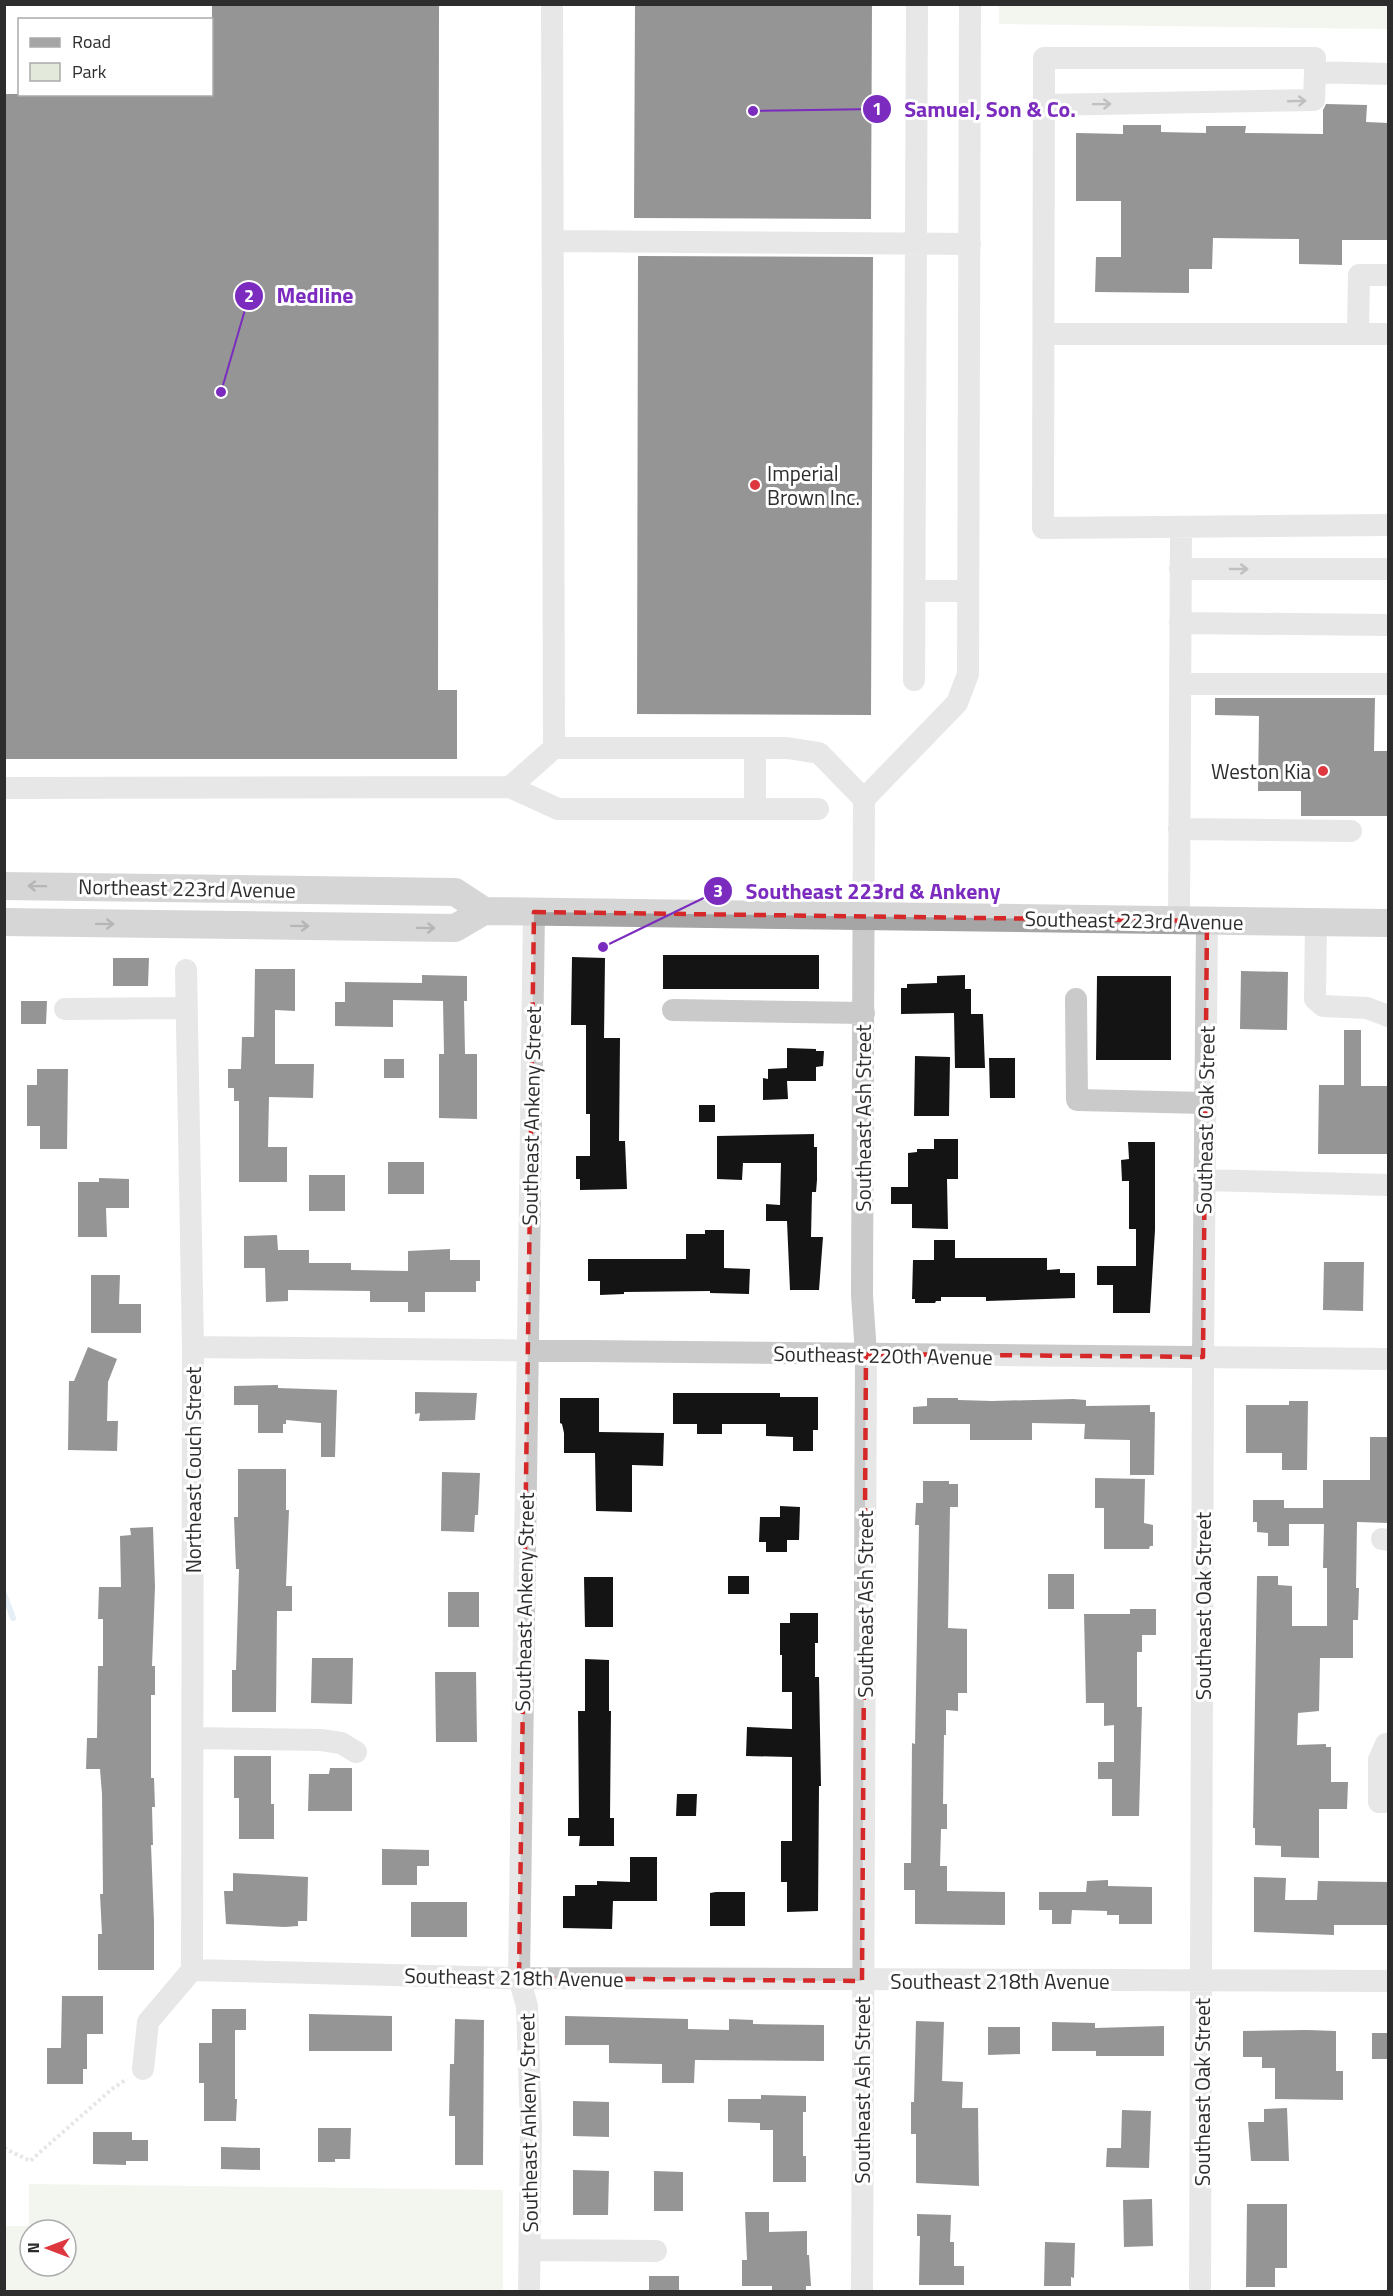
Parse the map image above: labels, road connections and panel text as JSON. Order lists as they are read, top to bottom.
{
  "streets": {
    "main road": ["Northeast 223rd Avenue", "Southeast 223rd Avenue"],
    "street": [
      "Southeast Ankeny Street",
      "Southeast Ash Street",
      "Southeast Oak Street",
      "Southeast 220th Avenue",
      "Northeast Couch Street",
      "Southeast 218th Avenue"
    ]
  },
  "crossings": [
    ["Northeast 223rd Avenue", "Southeast 223rd Avenue"],
    ["Southeast 223rd Avenue", "Southeast Ankeny Street"],
    ["Southeast 223rd Avenue", "Southeast Ash Street"],
    ["Southeast 223rd Avenue", "Southeast Oak Street"],
    ["Southeast Ankeny Street", "Southeast 220th Avenue"],
    ["Southeast Ankeny Street", "Southeast 218th Avenue"],
    ["Southeast Ash Street", "Southeast 220th Avenue"],
    ["Southeast Ash Street", "Southeast 218th Avenue"],
    ["Southeast Oak Street", "Southeast 220th Avenue"],
    ["Southeast Oak Street", "Southeast 218th Avenue"],
    ["Southeast 220th Avenue", "Northeast Couch Street"],
    ["Northeast Couch Street", "Southeast 218th Avenue"]
  ],
  "places": [
    "Samuel, Son & Co.",
    "Medline",
    "Imperial Brown Inc.",
    "Weston Kia",
    "Southeast 223rd & Ankeny"
  ],
  "legend": ["Road", "Park"],
  "north": "left"
}
